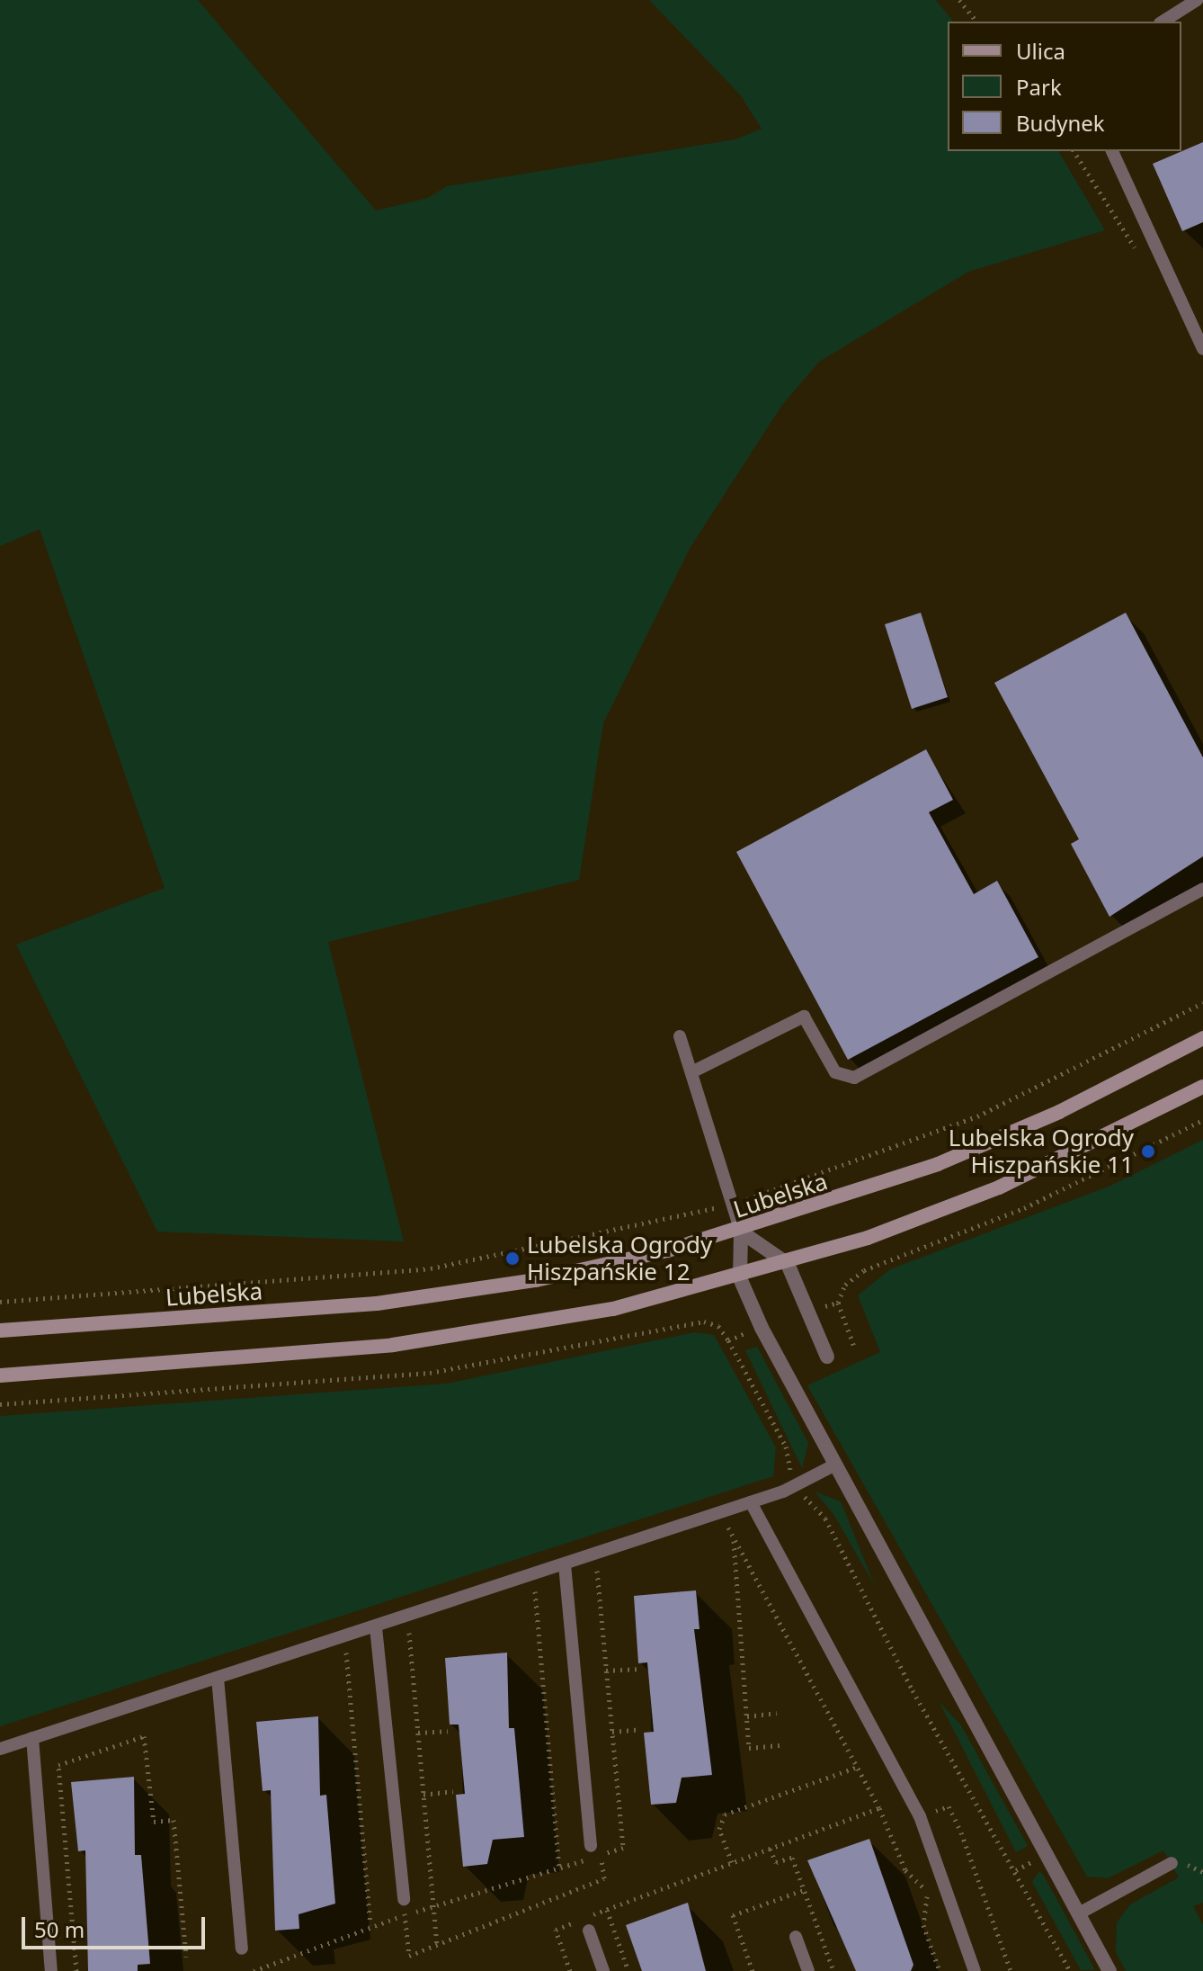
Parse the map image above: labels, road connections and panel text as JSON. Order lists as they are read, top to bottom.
{
  "streets": {
    "main road": ["Lubelska"]
  },
  "places": ["Lubelska Ogrody Hiszpańskie 11", "Lubelska Ogrody Hiszpańskie 12"],
  "legend": ["Ulica", "Park", "Budynek"],
  "scale_bar": "50 m"
}
